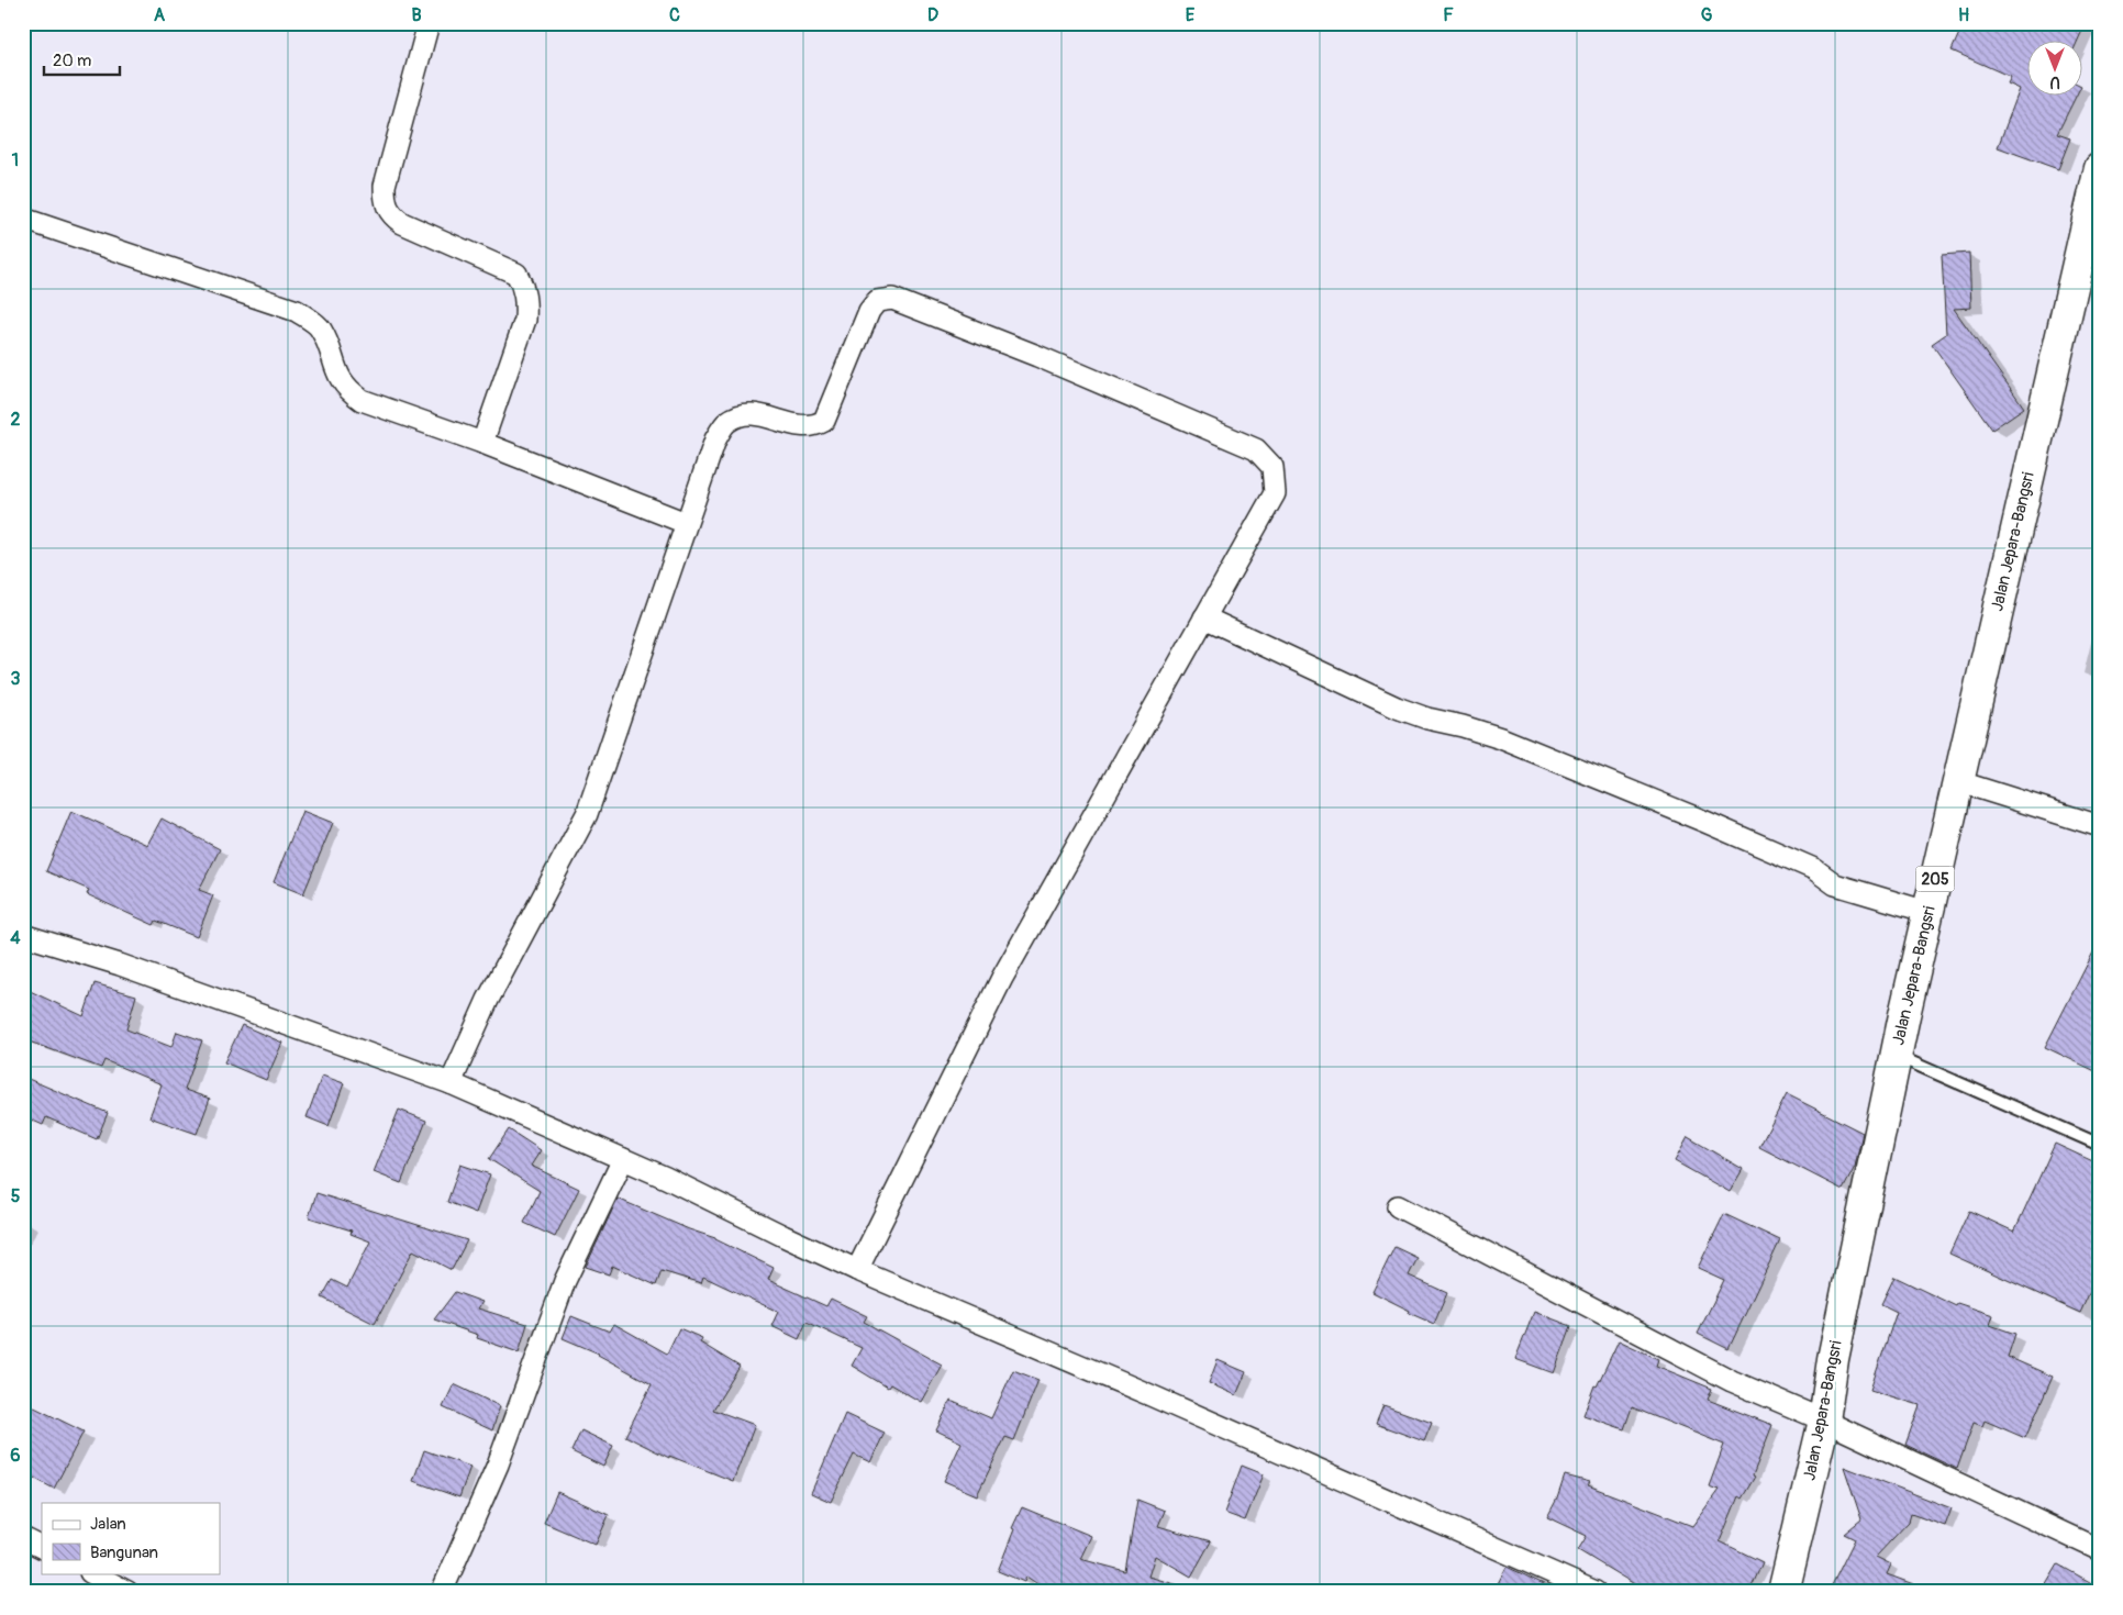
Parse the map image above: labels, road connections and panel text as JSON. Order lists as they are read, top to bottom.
{
  "streets": {
    "main road": ["Jalan Jepara-Bangsri", "205"]
  },
  "legend": ["Jalan", "Bangunan"],
  "scale_bar": "20 m",
  "north": "bottom",
  "grid": {
    "columns": [
      "A",
      "B",
      "C",
      "D",
      "E",
      "F",
      "G",
      "H"
    ],
    "rows": [
      "1",
      "2",
      "3",
      "4",
      "5",
      "6"
    ]
  }
}
